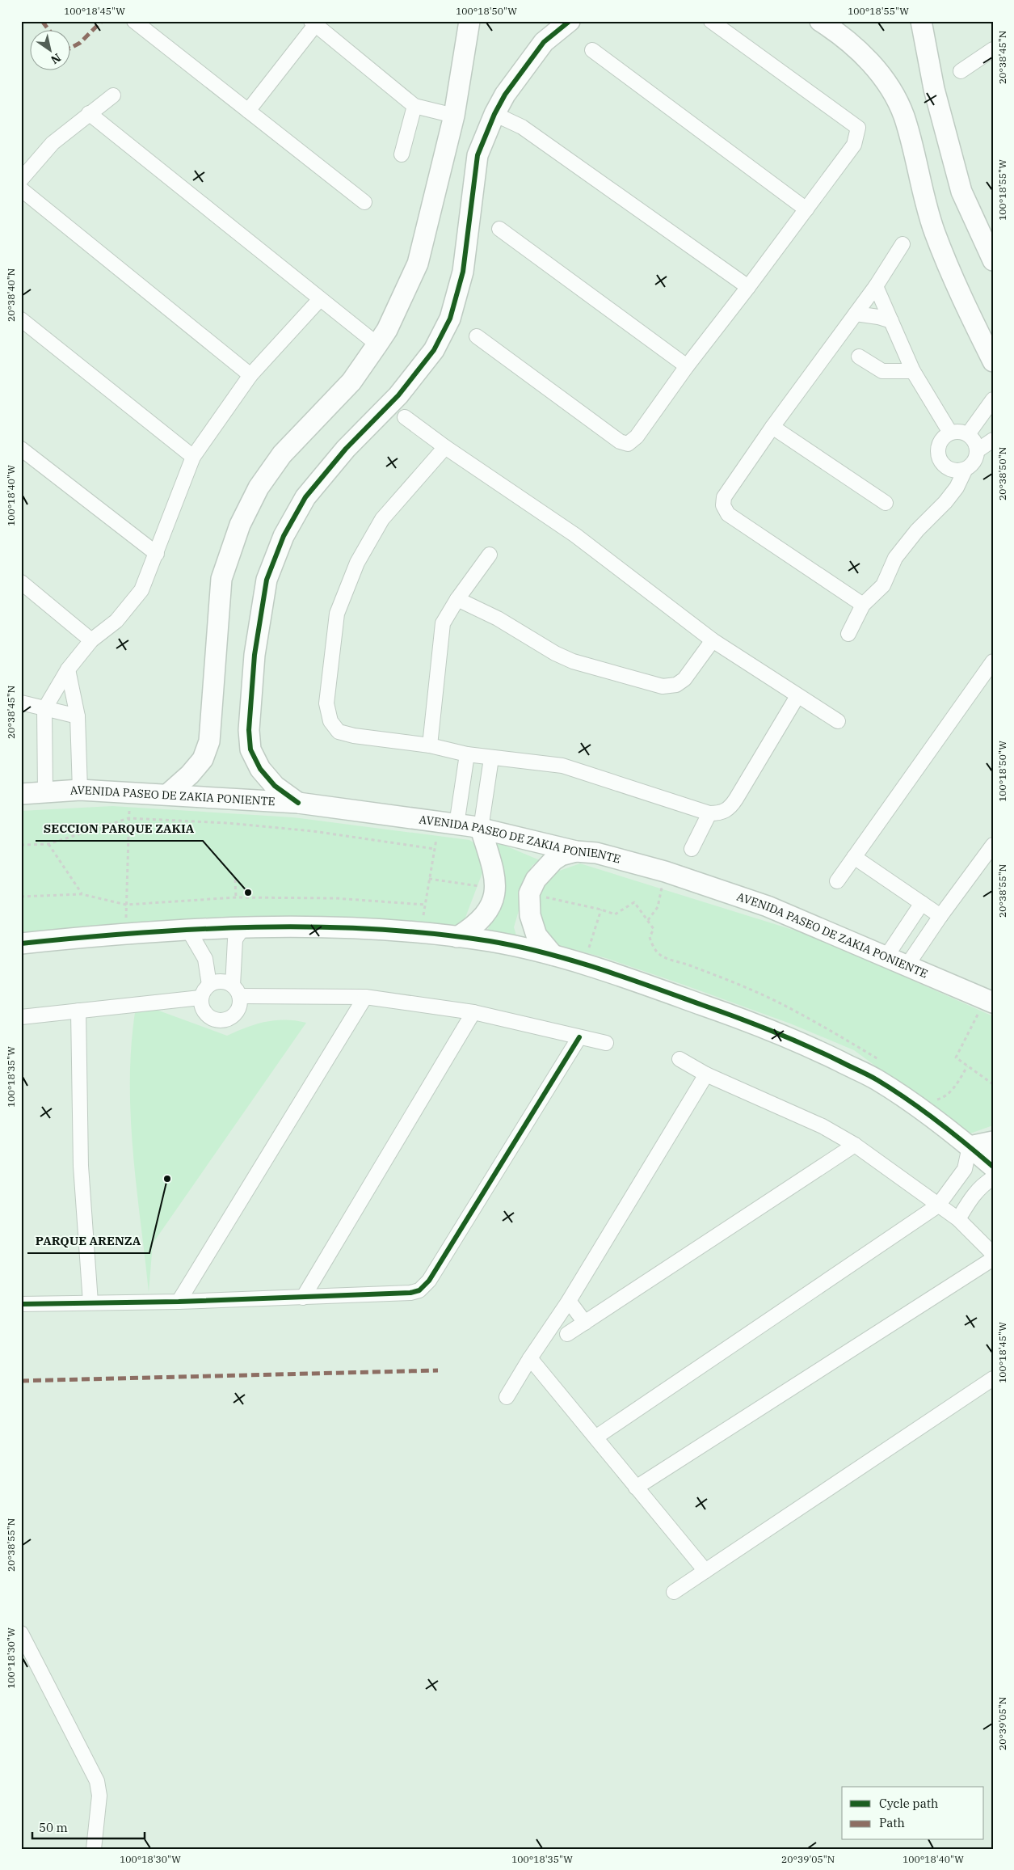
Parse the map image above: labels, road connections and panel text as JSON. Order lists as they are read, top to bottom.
{
  "streets": {
    "street": ["AVENIDA PASEO DE ZAKIA PONIENTE"]
  },
  "places": ["SECCION PARQUE ZAKIA", "PARQUE ARENZA"],
  "legend": ["Cycle path", "Path"],
  "scale_bar": "50 m",
  "north": "bottom right",
  "coordinates": [
    "100°18'45\"W",
    "100°18'50\"W",
    "100°18'55\"W",
    "20°38'45\"N",
    "20°38'40\"N",
    "20°38'50\"N",
    "100°18'40\"W",
    "20°38'55\"N",
    "100°18'35\"W",
    "100°18'30\"W",
    "20°39'05\"N"
  ]
}
